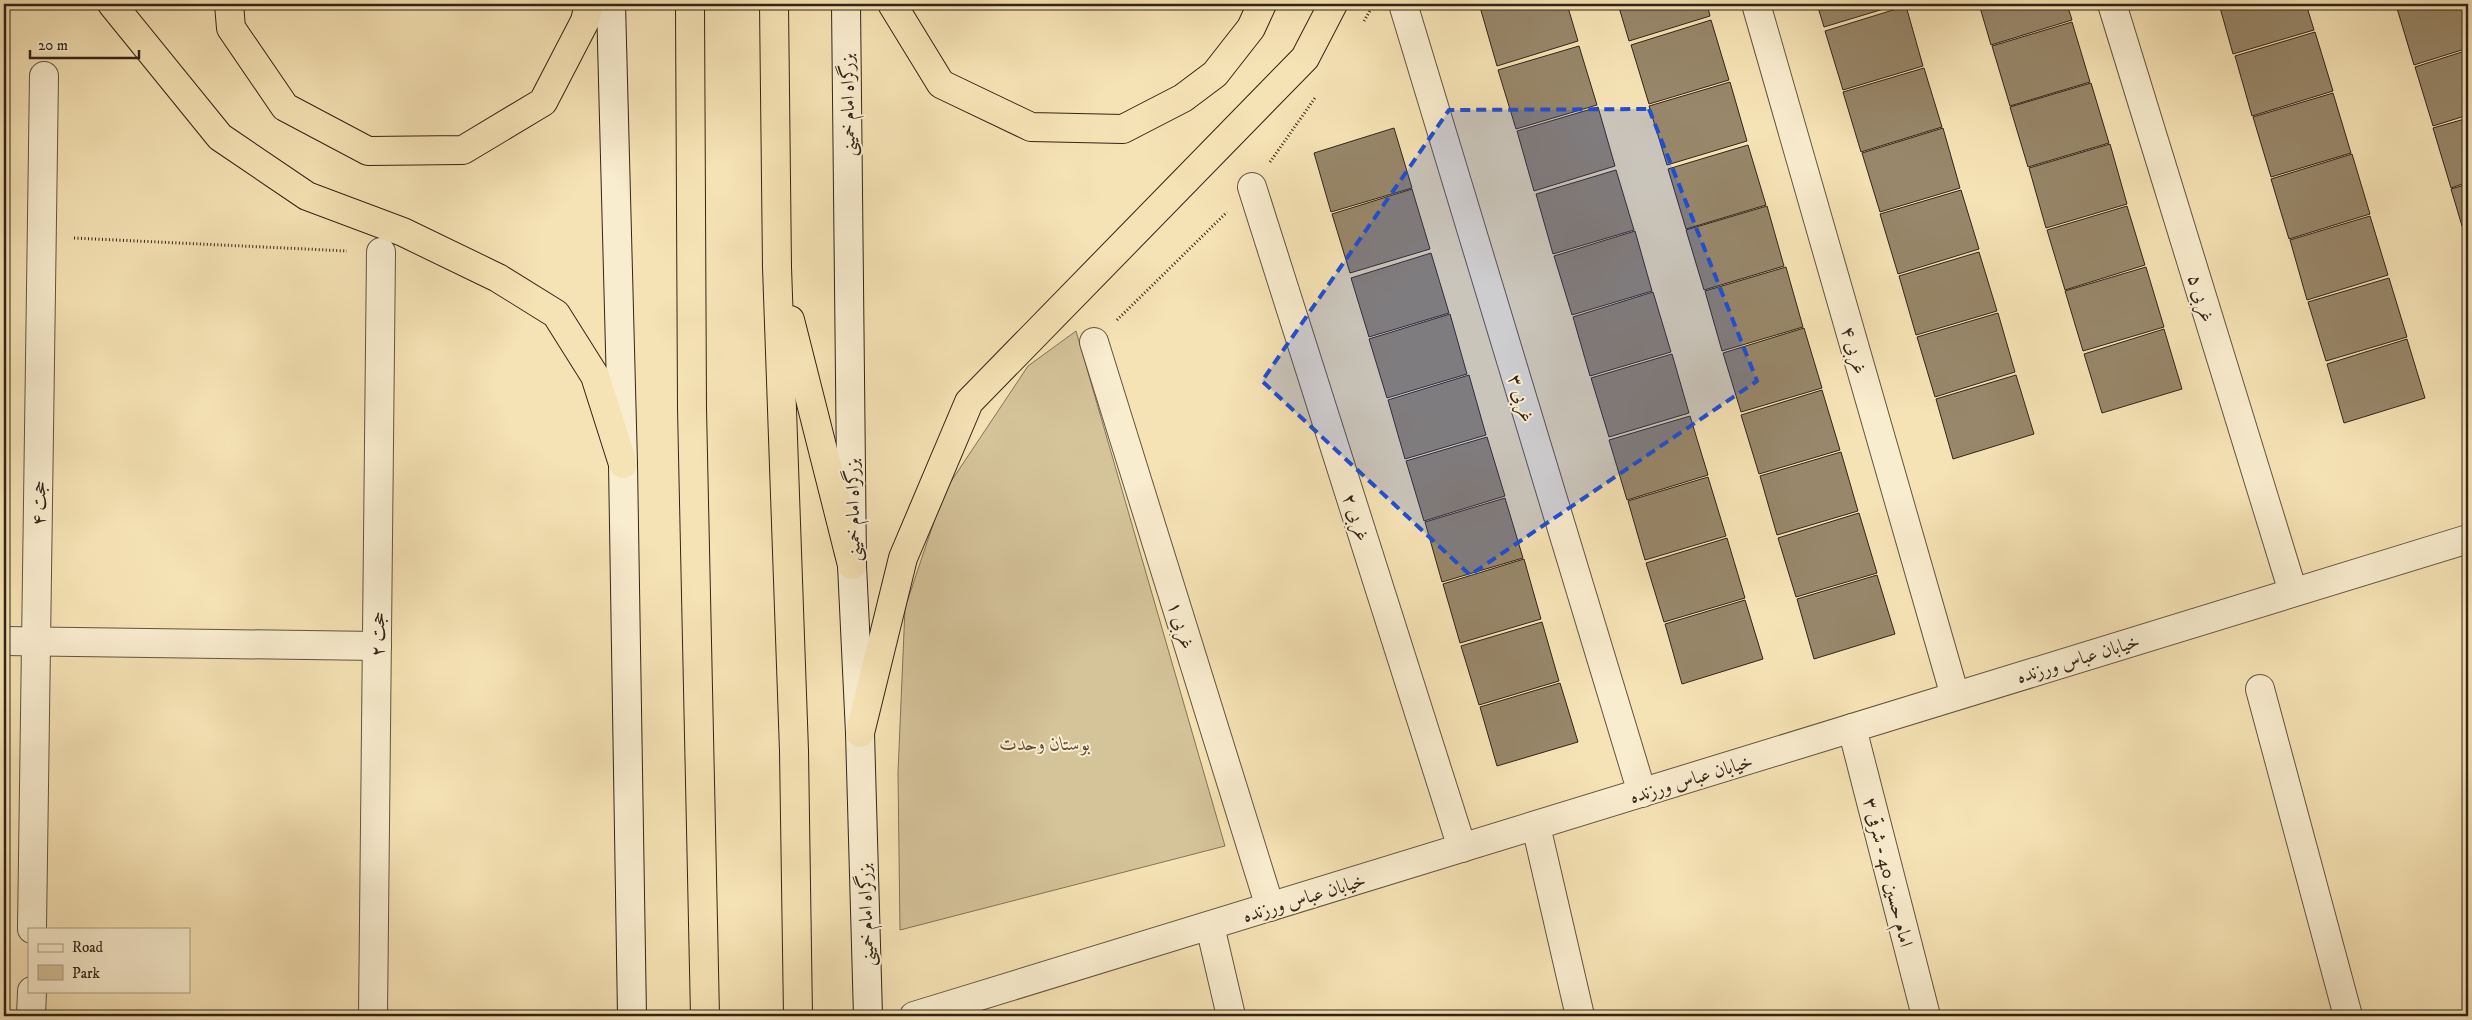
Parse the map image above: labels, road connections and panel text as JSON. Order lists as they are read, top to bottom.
{
  "streets": {
    "street": [
      "بزرگراه امام خمینی",
      "غربی ۵",
      "غربی ۴",
      "غربی ۳",
      "حجت ۴",
      "غربی ۲",
      "غربی ۱",
      "حجت ۲",
      "خیابان عباس ورزنده",
      "امام حسین 40 - شرقی ۳"
    ]
  },
  "crossings": [
    ["غربی ۵", "خیابان عباس ورزنده"],
    ["غربی ۴", "خیابان عباس ورزنده"],
    ["غربی ۳", "خیابان عباس ورزنده"],
    ["غربی ۲", "خیابان عباس ورزنده"],
    ["غربی ۱", "خیابان عباس ورزنده"],
    ["خیابان عباس ورزنده", "امام حسین 40 - شرقی ۳"]
  ],
  "parks": ["بوستان وحدت"],
  "legend": ["Road", "Park"],
  "scale_bar": "20 m"
}
